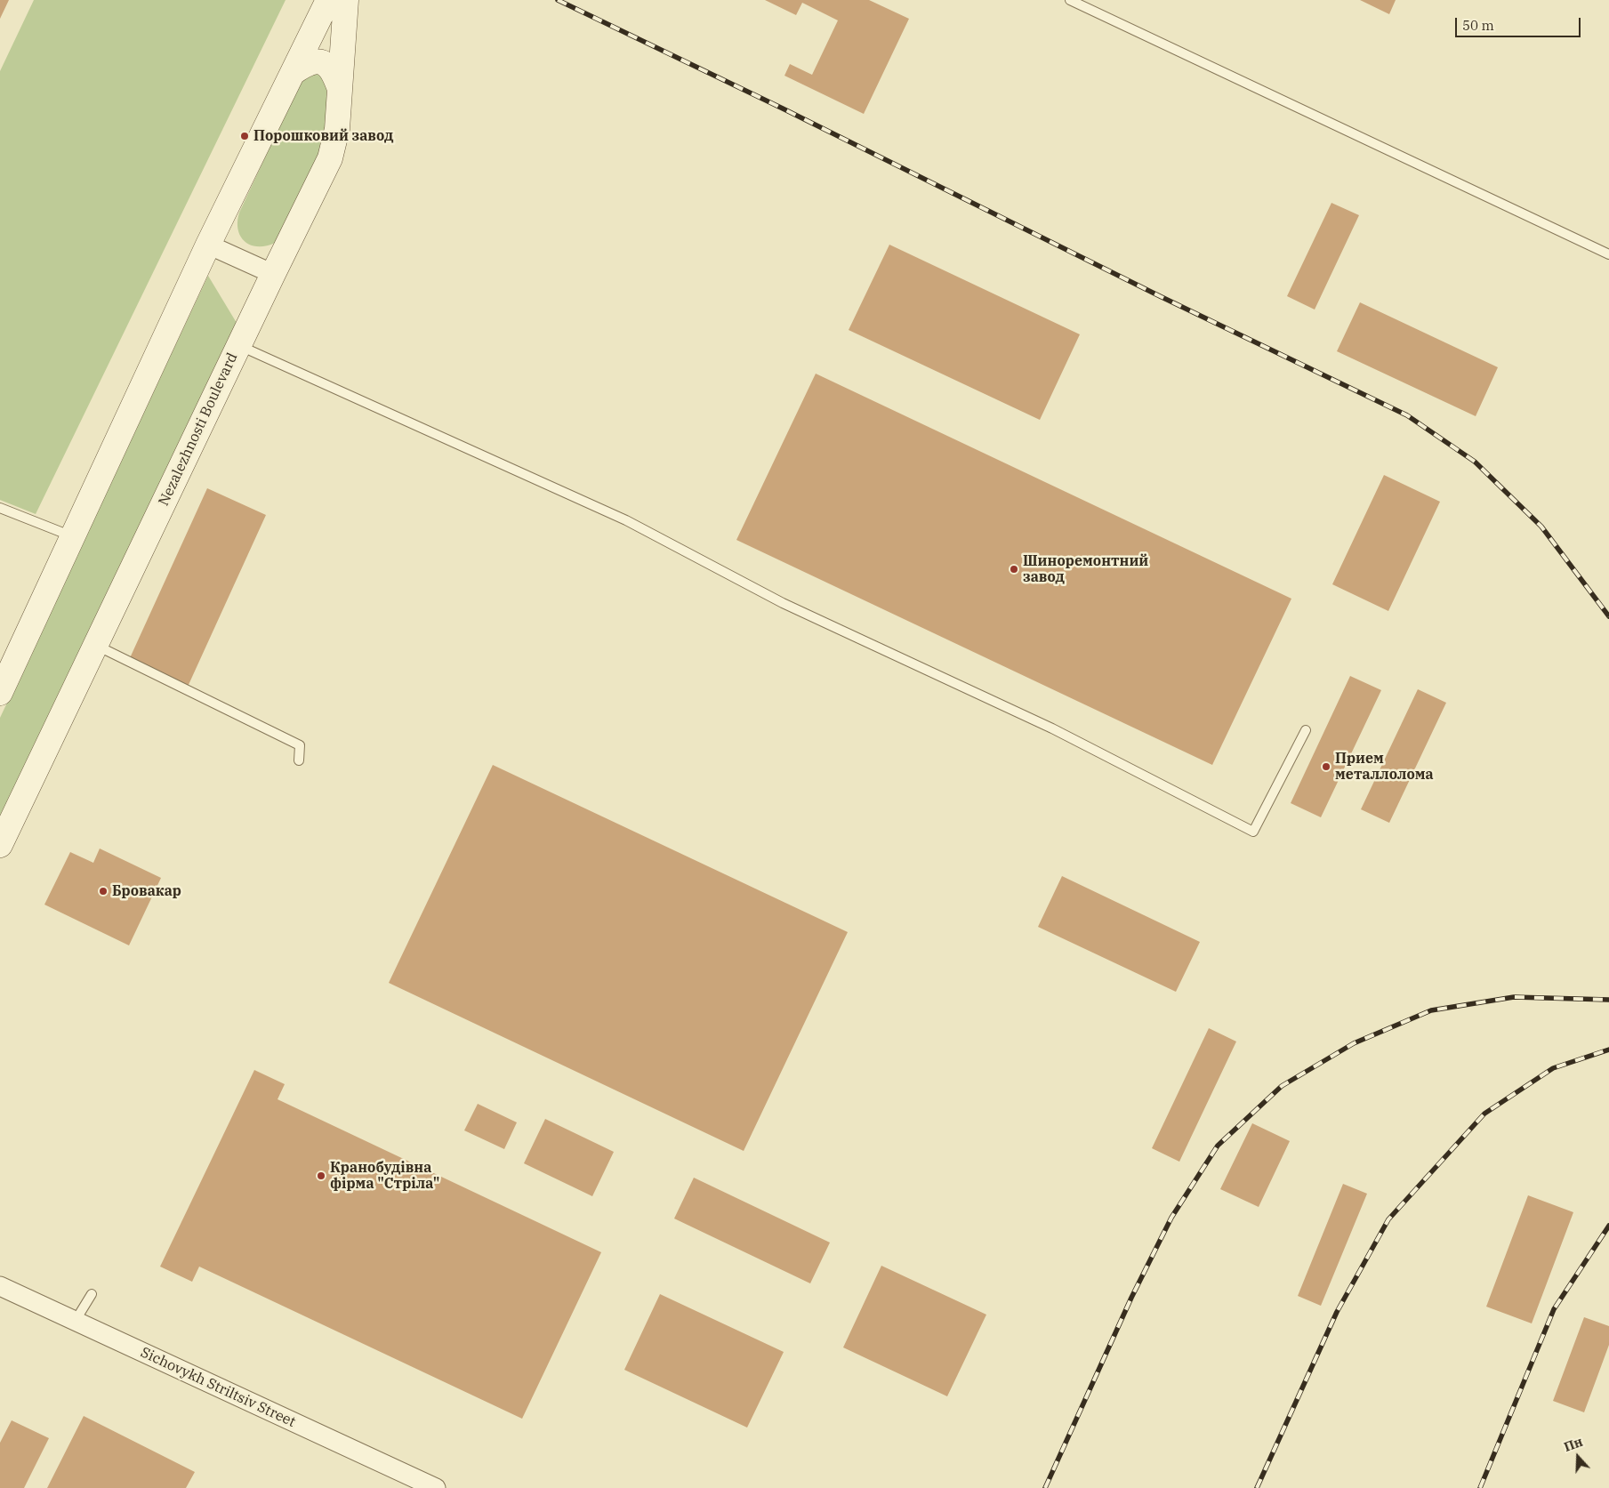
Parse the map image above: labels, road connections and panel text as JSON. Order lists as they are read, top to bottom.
{
  "streets": {
    "street": ["Nezalezhnosti Boulevard", "Sichovykh Striltsiv Street"]
  },
  "places": [
    "Порошковий завод",
    "Шиноремонтний завод",
    "Прием металлолома",
    "Бровакар",
    "Кранобудівна фірма \"Стріла\""
  ],
  "scale_bar": "50 m",
  "north": "top"
}
